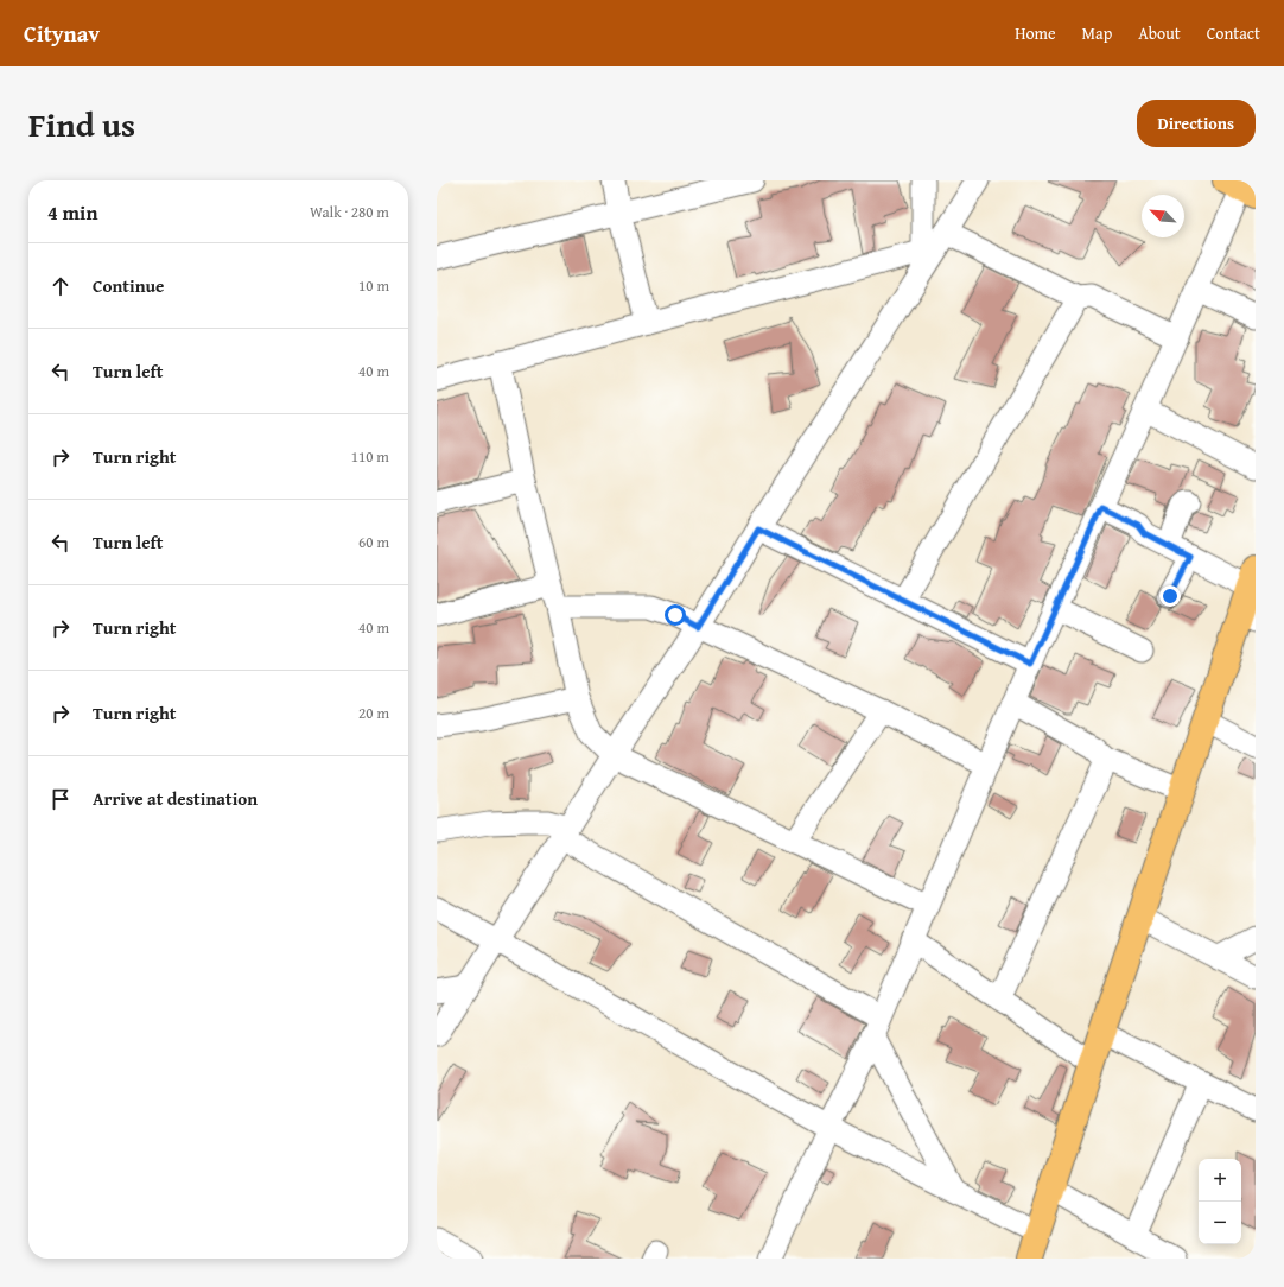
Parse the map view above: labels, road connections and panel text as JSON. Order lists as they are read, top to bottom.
{
  "north": "top left",
  "page": {
    "header": "Citynav",
    "nav": [
      "Home",
      "Map",
      "About",
      "Contact"
    ],
    "title": "Find us",
    "buttons": "Directions",
    "heading": ["4 min", "Walk · 280 m"],
    "list": [
      ["Continue", "10 m"],
      ["Turn left", "40 m"],
      ["Turn right", "110 m"],
      ["Turn left", "60 m"],
      ["Turn right", "40 m"],
      ["Turn right", "20 m"],
      "Arrive at destination"
    ],
    "map_buttons": ["+", "−"]
  }
}
